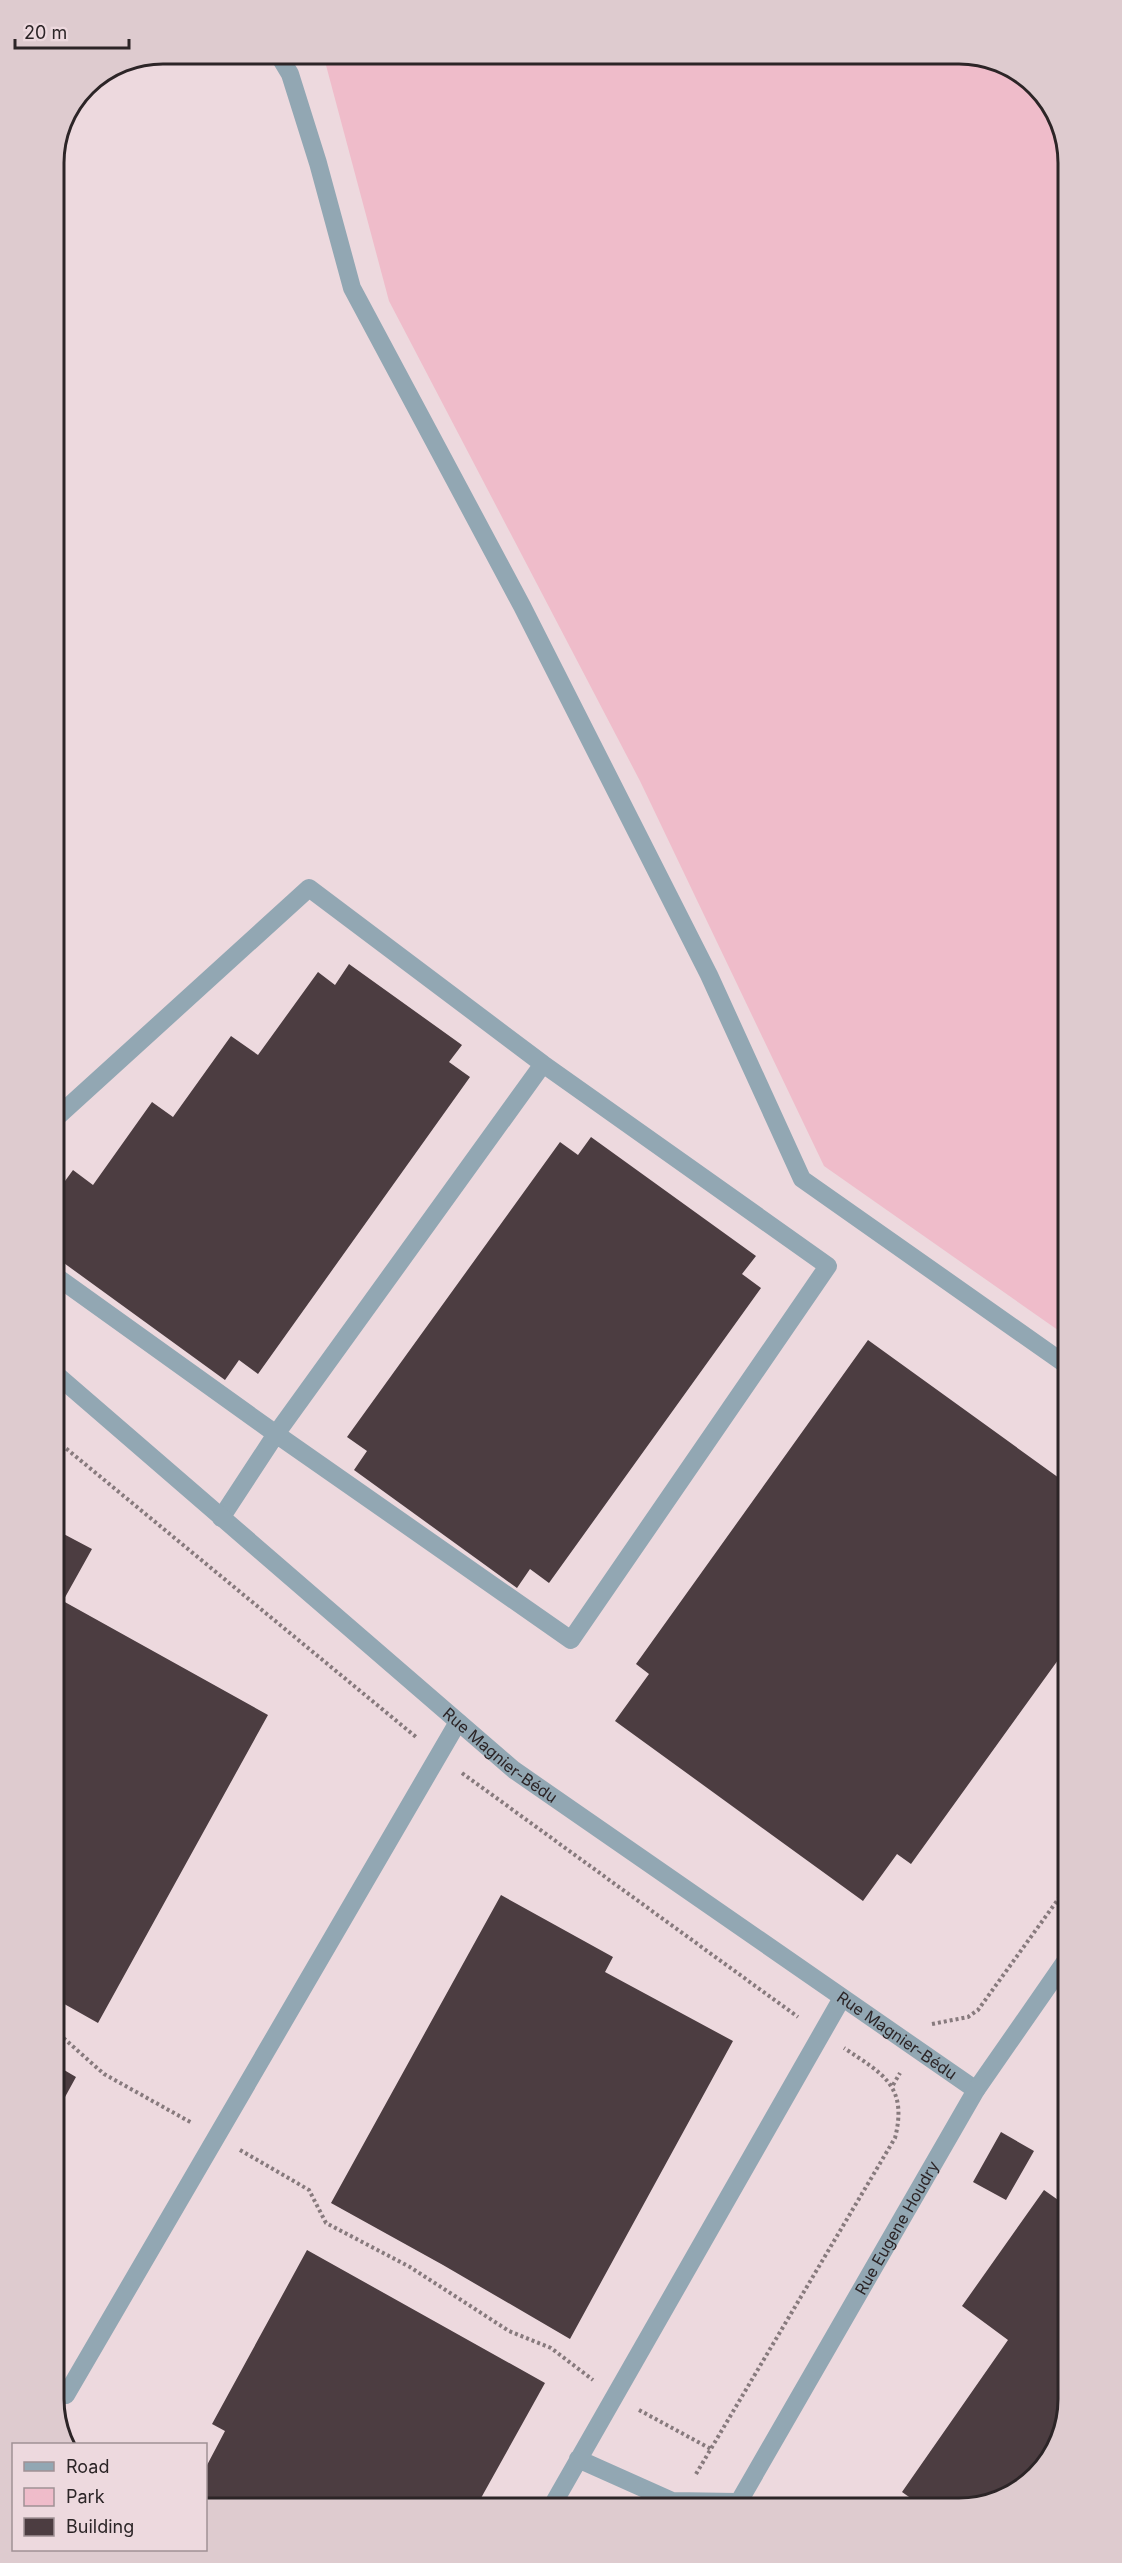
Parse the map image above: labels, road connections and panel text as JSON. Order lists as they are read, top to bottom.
{
  "streets": {
    "street": ["Rue Magnier-Bédu", "Rue Eugene Houdry"]
  },
  "crossings": [
    ["Rue Magnier-Bédu", "Rue Eugene Houdry"]
  ],
  "legend": ["Road", "Park", "Building"],
  "scale_bar": "20 m"
}
